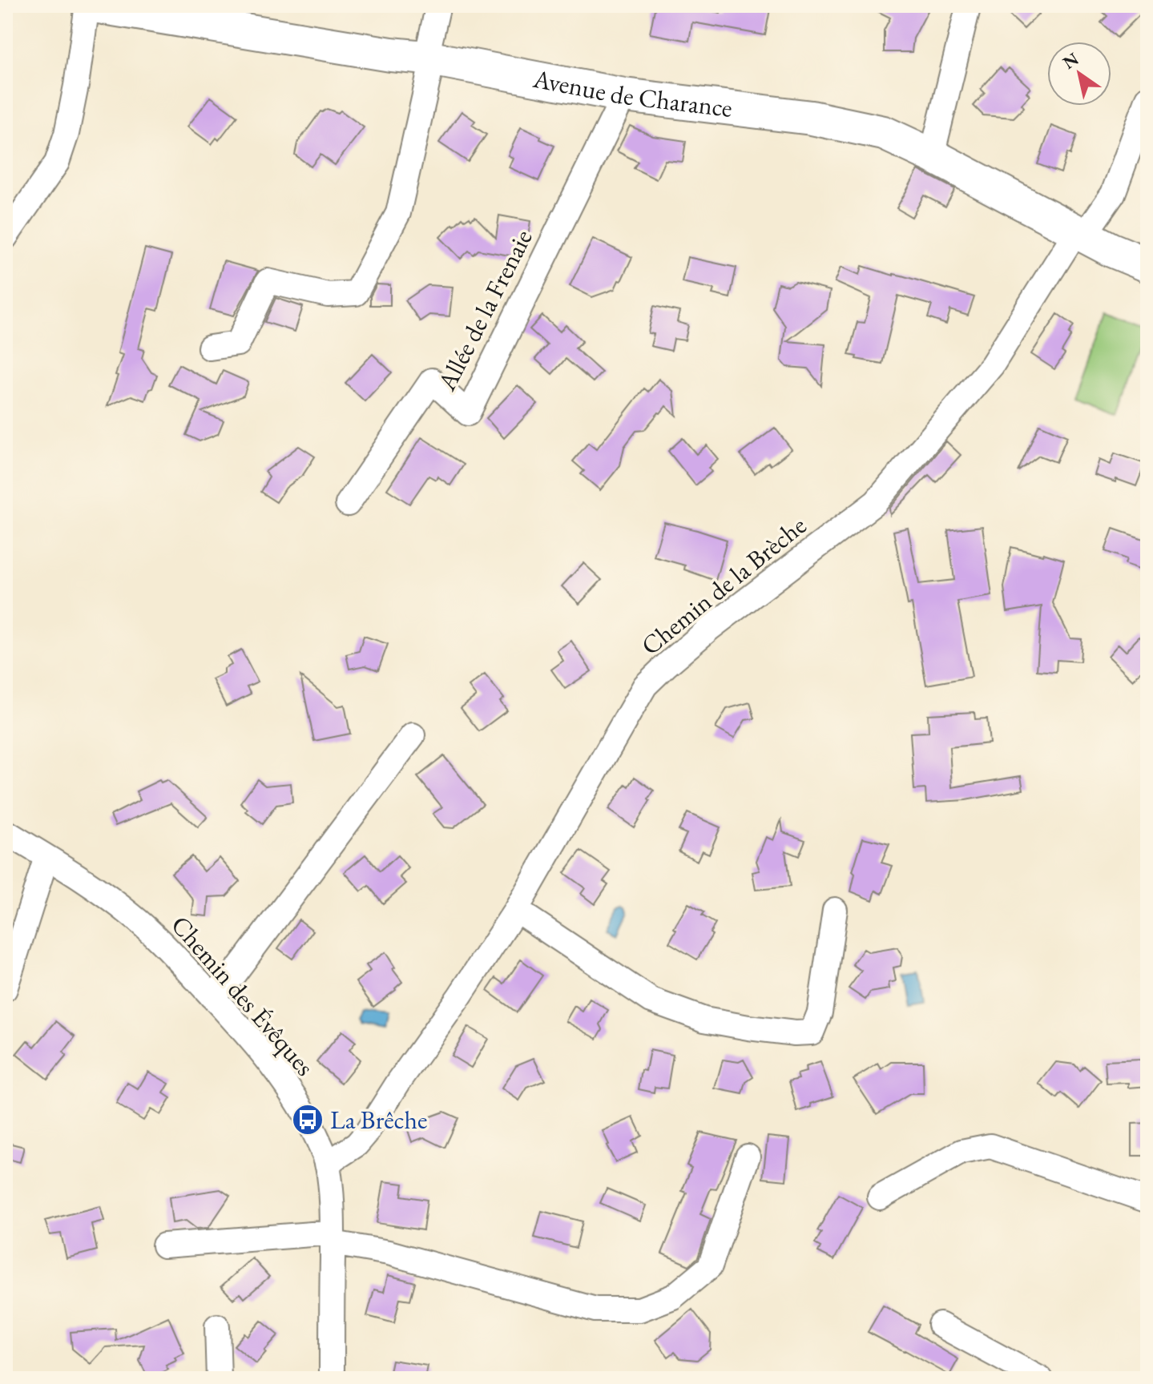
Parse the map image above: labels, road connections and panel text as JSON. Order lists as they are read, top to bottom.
{
  "streets": {
    "street": [
      "Avenue de Charance",
      "Allée de la Frenaie",
      "Chemin de la Brèche",
      "Chemin des Évêques"
    ]
  },
  "crossings": [
    ["Avenue de Charance", "Allée de la Frenaie"],
    ["Avenue de Charance", "Chemin de la Brèche"],
    ["Chemin de la Brèche", "Chemin des Évêques"]
  ],
  "places": {
    "bus stop": ["La Brêche"]
  },
  "north": "top left"
}
